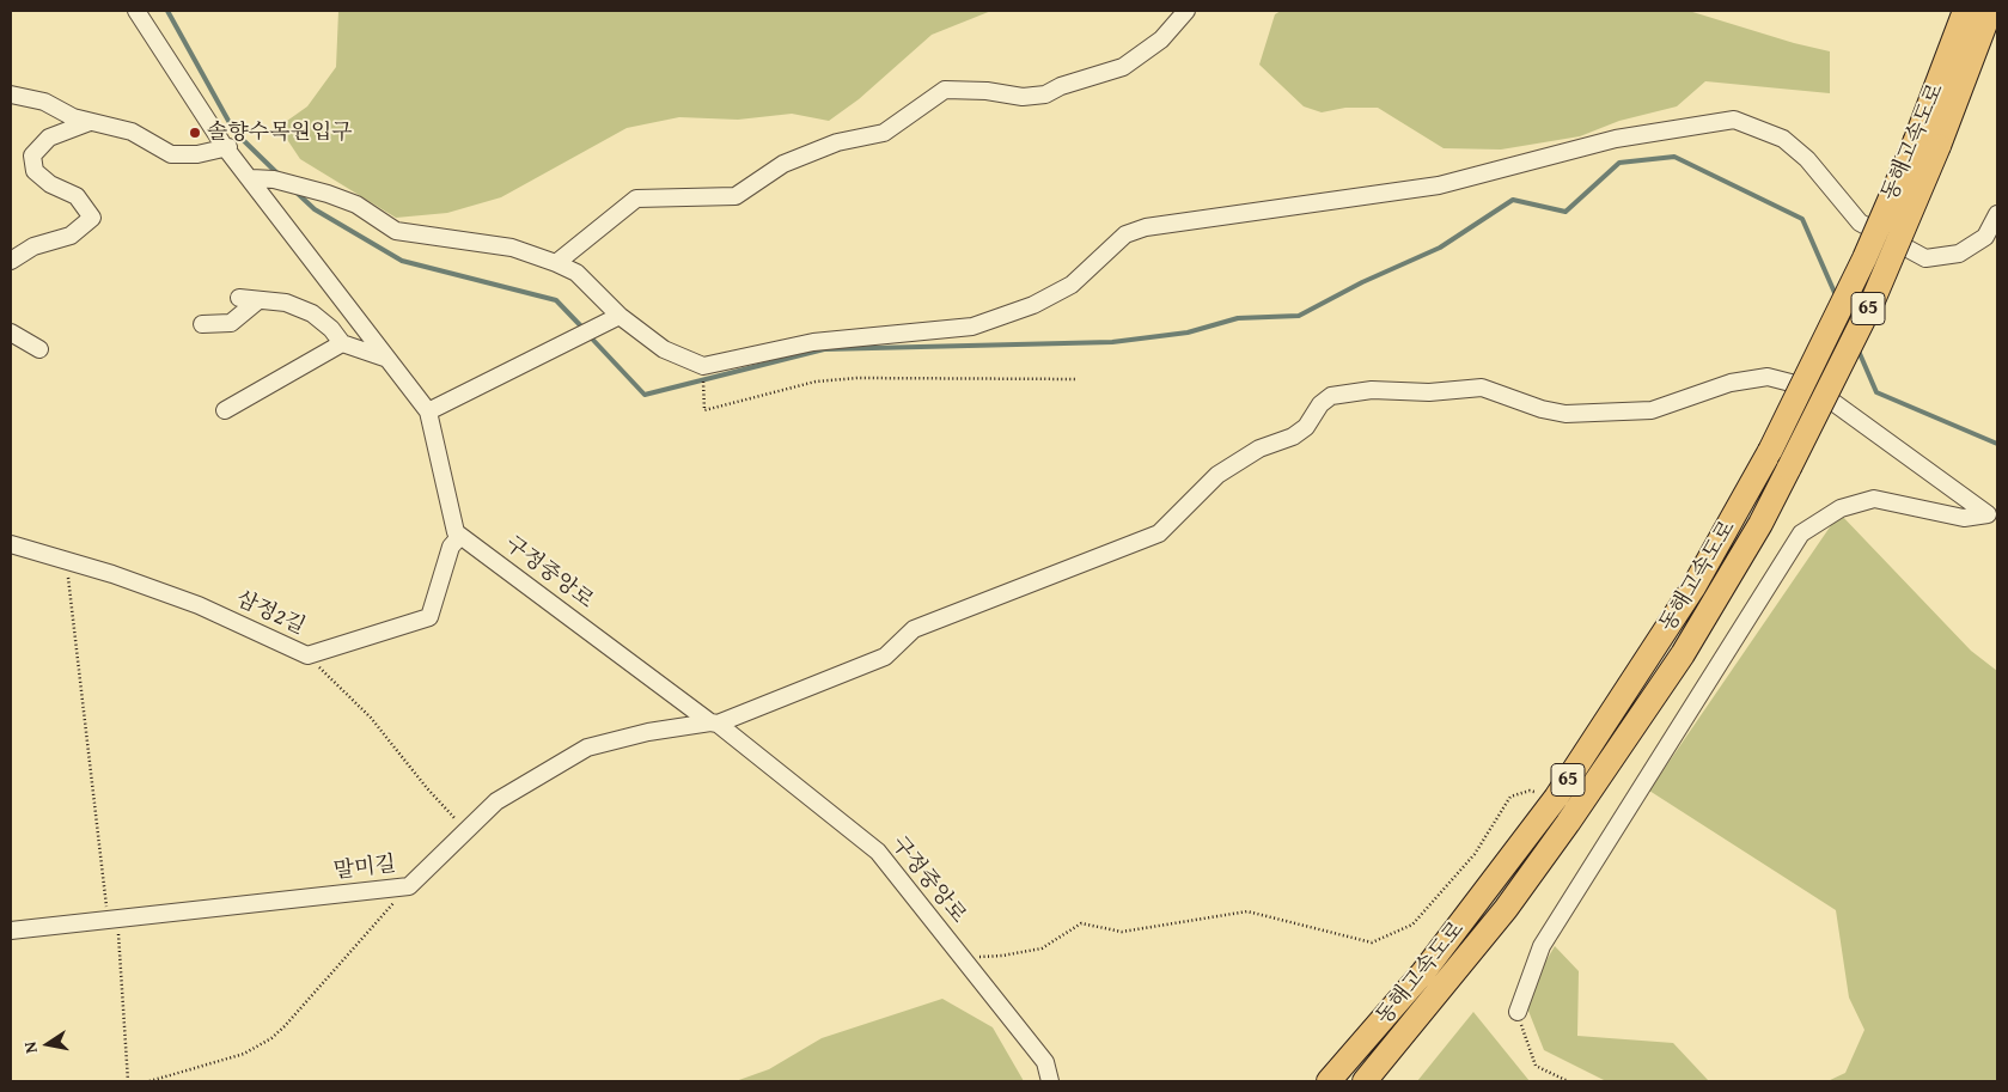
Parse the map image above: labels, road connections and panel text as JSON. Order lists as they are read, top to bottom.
{
  "streets": {
    "highway": ["동해고속도로", "65"],
    "street": ["구정중앙로", "삼정2길", "말미길"]
  },
  "crossings": [
    ["구정중앙로", "삼정2길"],
    ["구정중앙로", "말미길"]
  ],
  "places": ["솔향수목원입구"],
  "north": "left"
}
